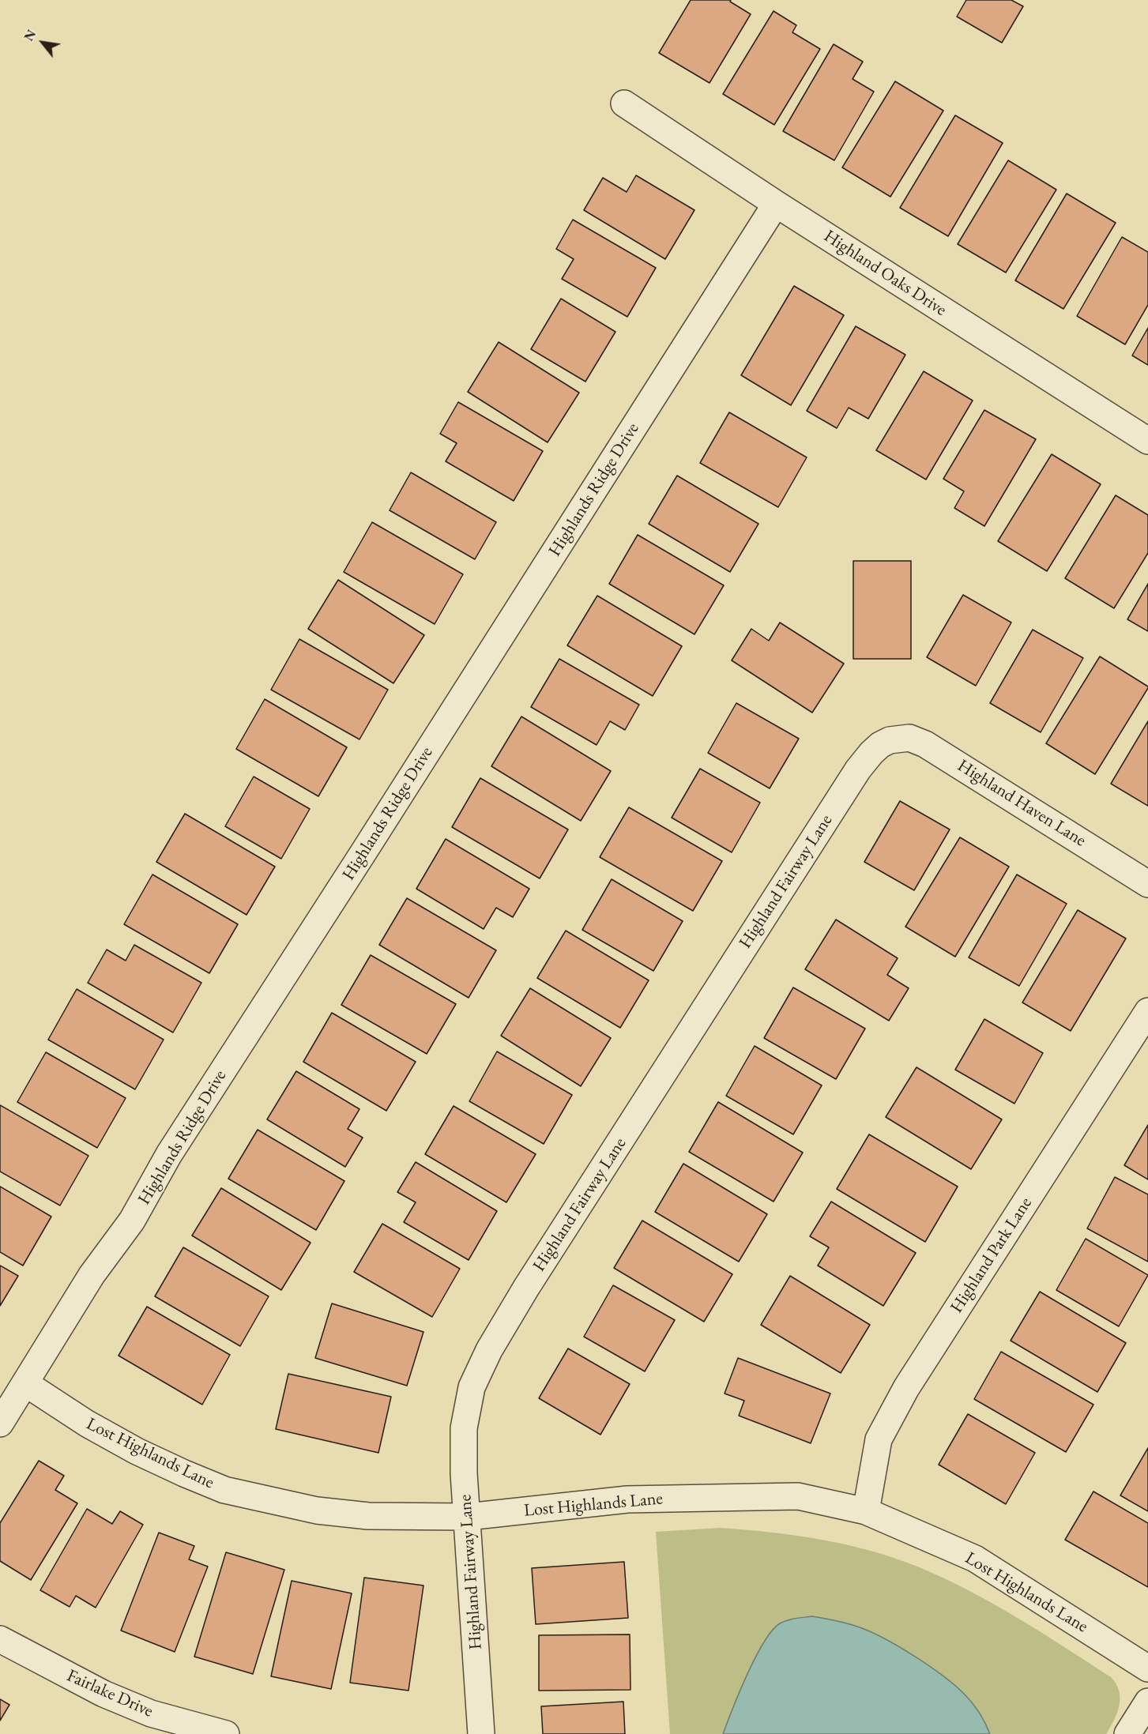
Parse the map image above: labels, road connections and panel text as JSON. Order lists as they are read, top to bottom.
{
  "streets": {
    "street": [
      "Highland Oaks Drive",
      "Highlands Ridge Drive",
      "Highland Haven Lane",
      "Highland Fairway Lane",
      "Highland Park Lane",
      "Lost Highlands Lane",
      "Fairlake Drive"
    ]
  },
  "crossings": [
    ["Highland Oaks Drive", "Highlands Ridge Drive"],
    ["Highlands Ridge Drive", "Lost Highlands Lane"],
    ["Highland Haven Lane", "Highland Fairway Lane"],
    ["Highland Fairway Lane", "Lost Highlands Lane"],
    ["Highland Park Lane", "Lost Highlands Lane"]
  ],
  "north": "top left"
}
